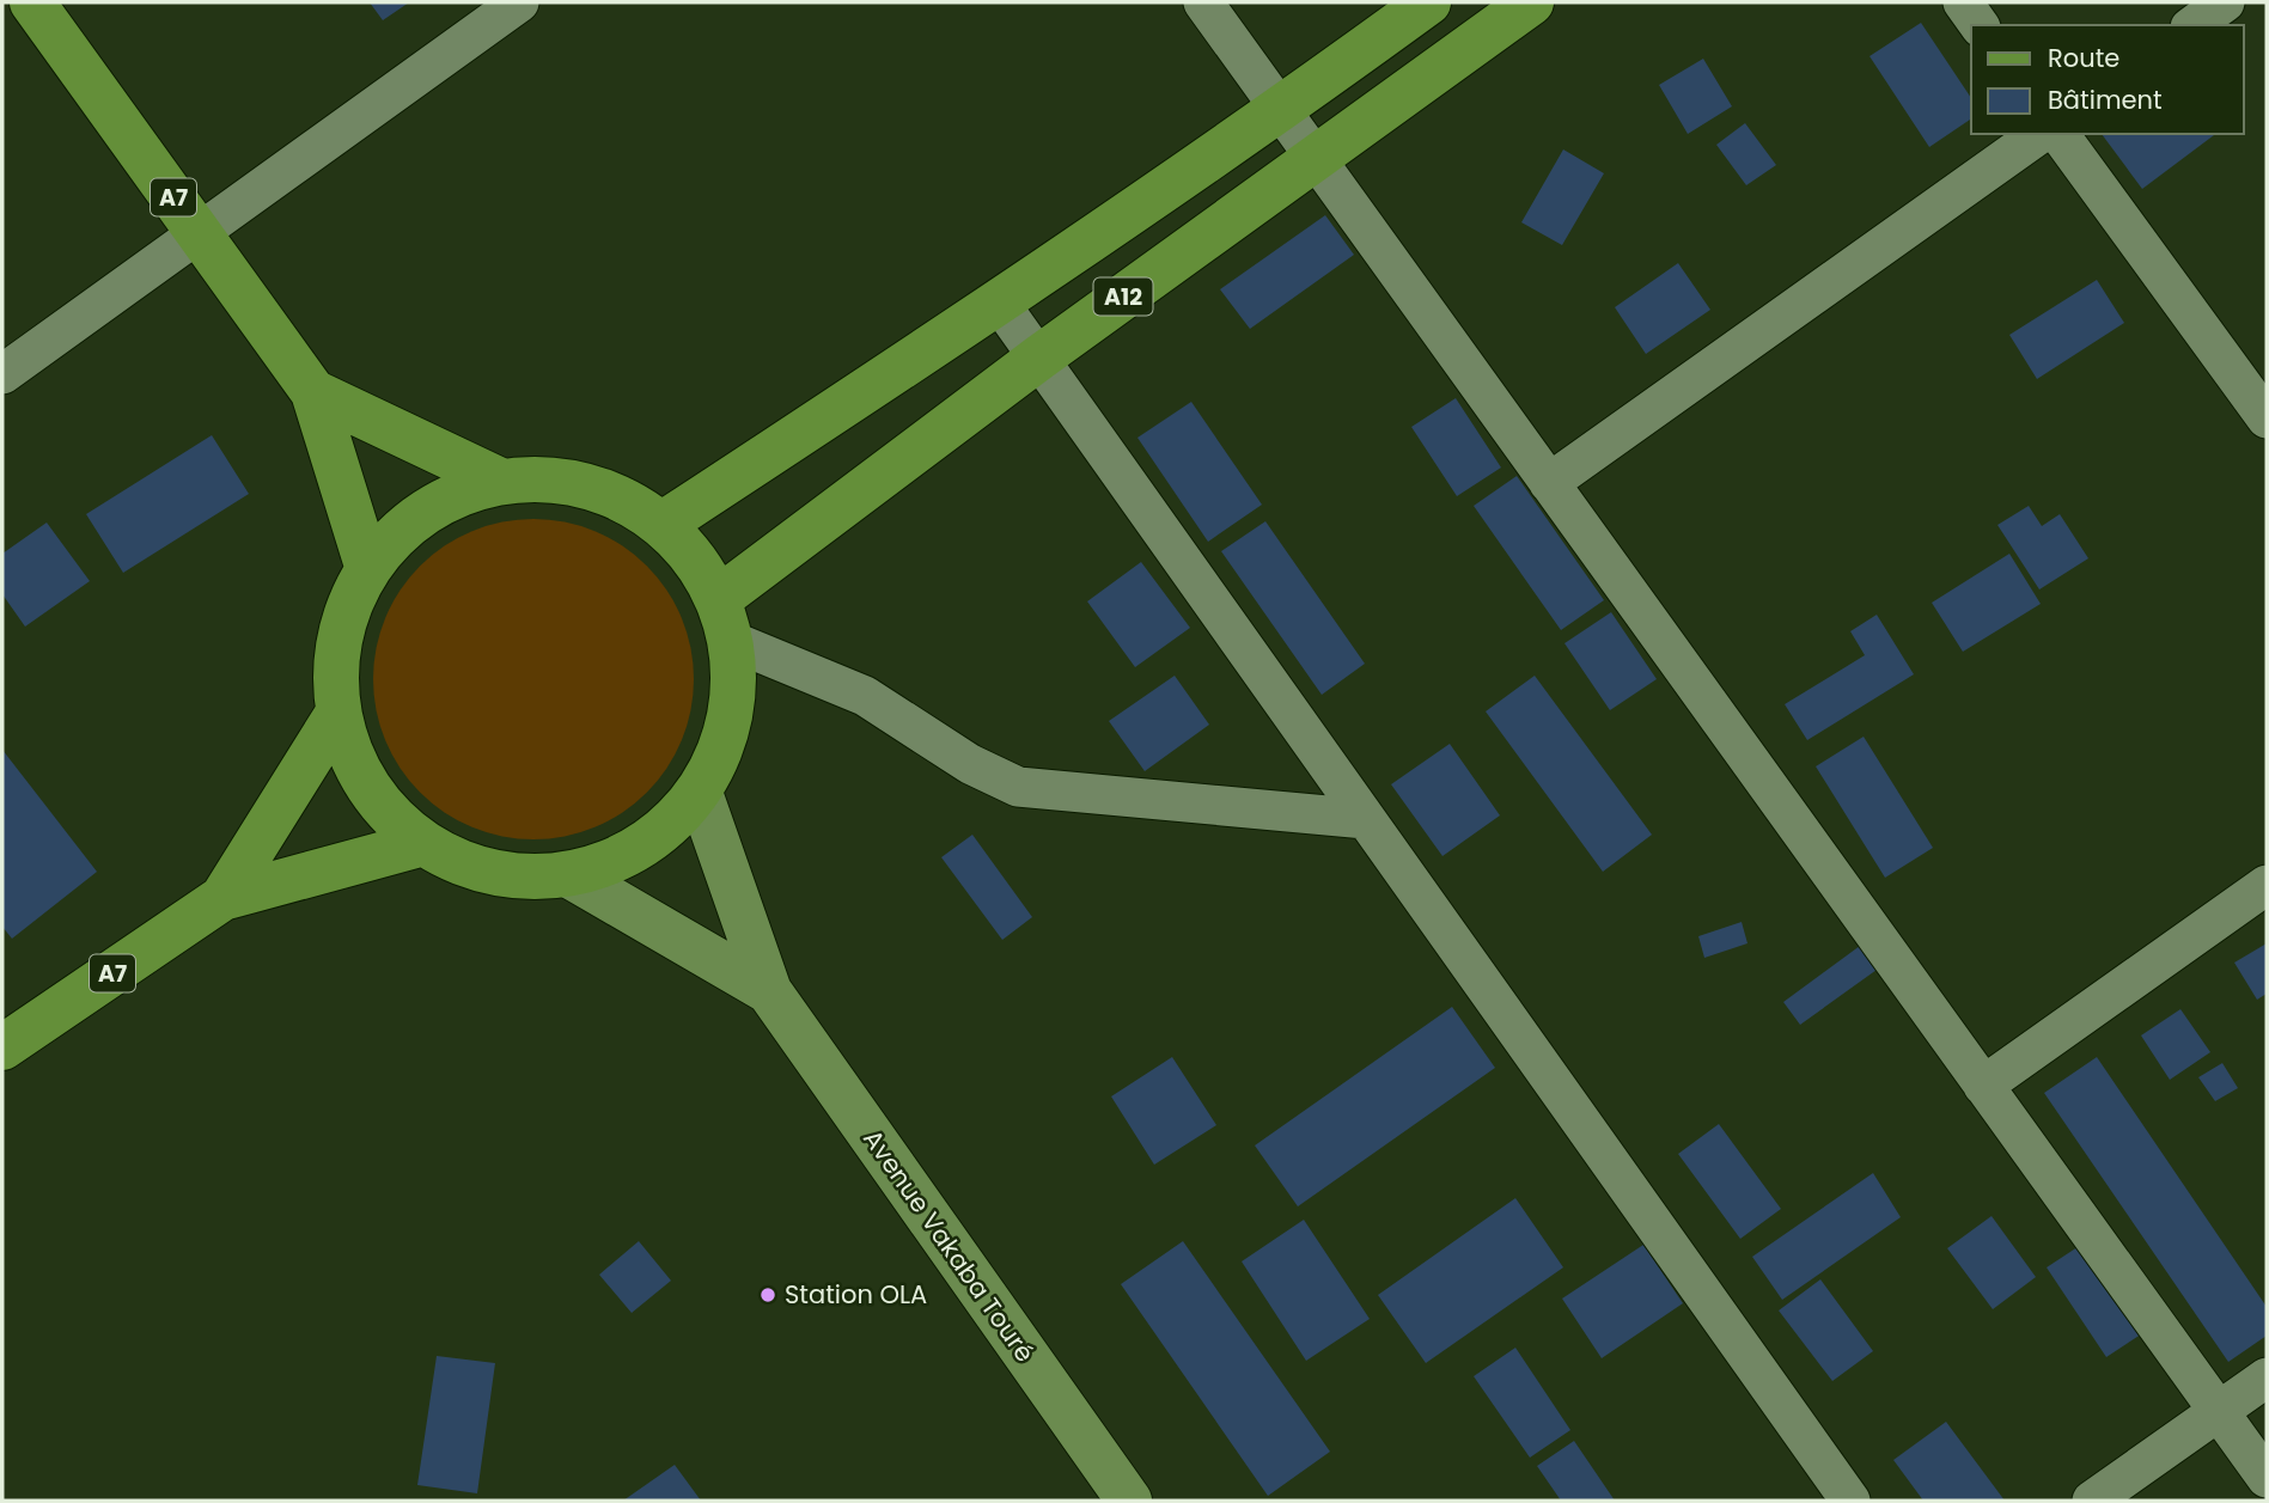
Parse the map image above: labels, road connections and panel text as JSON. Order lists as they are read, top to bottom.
{
  "streets": {
    "main road": ["A7", "A12"],
    "street": ["Avenue Vakaba Touré"]
  },
  "places": ["Station OLA"],
  "legend": ["Route", "Bâtiment"]
}
